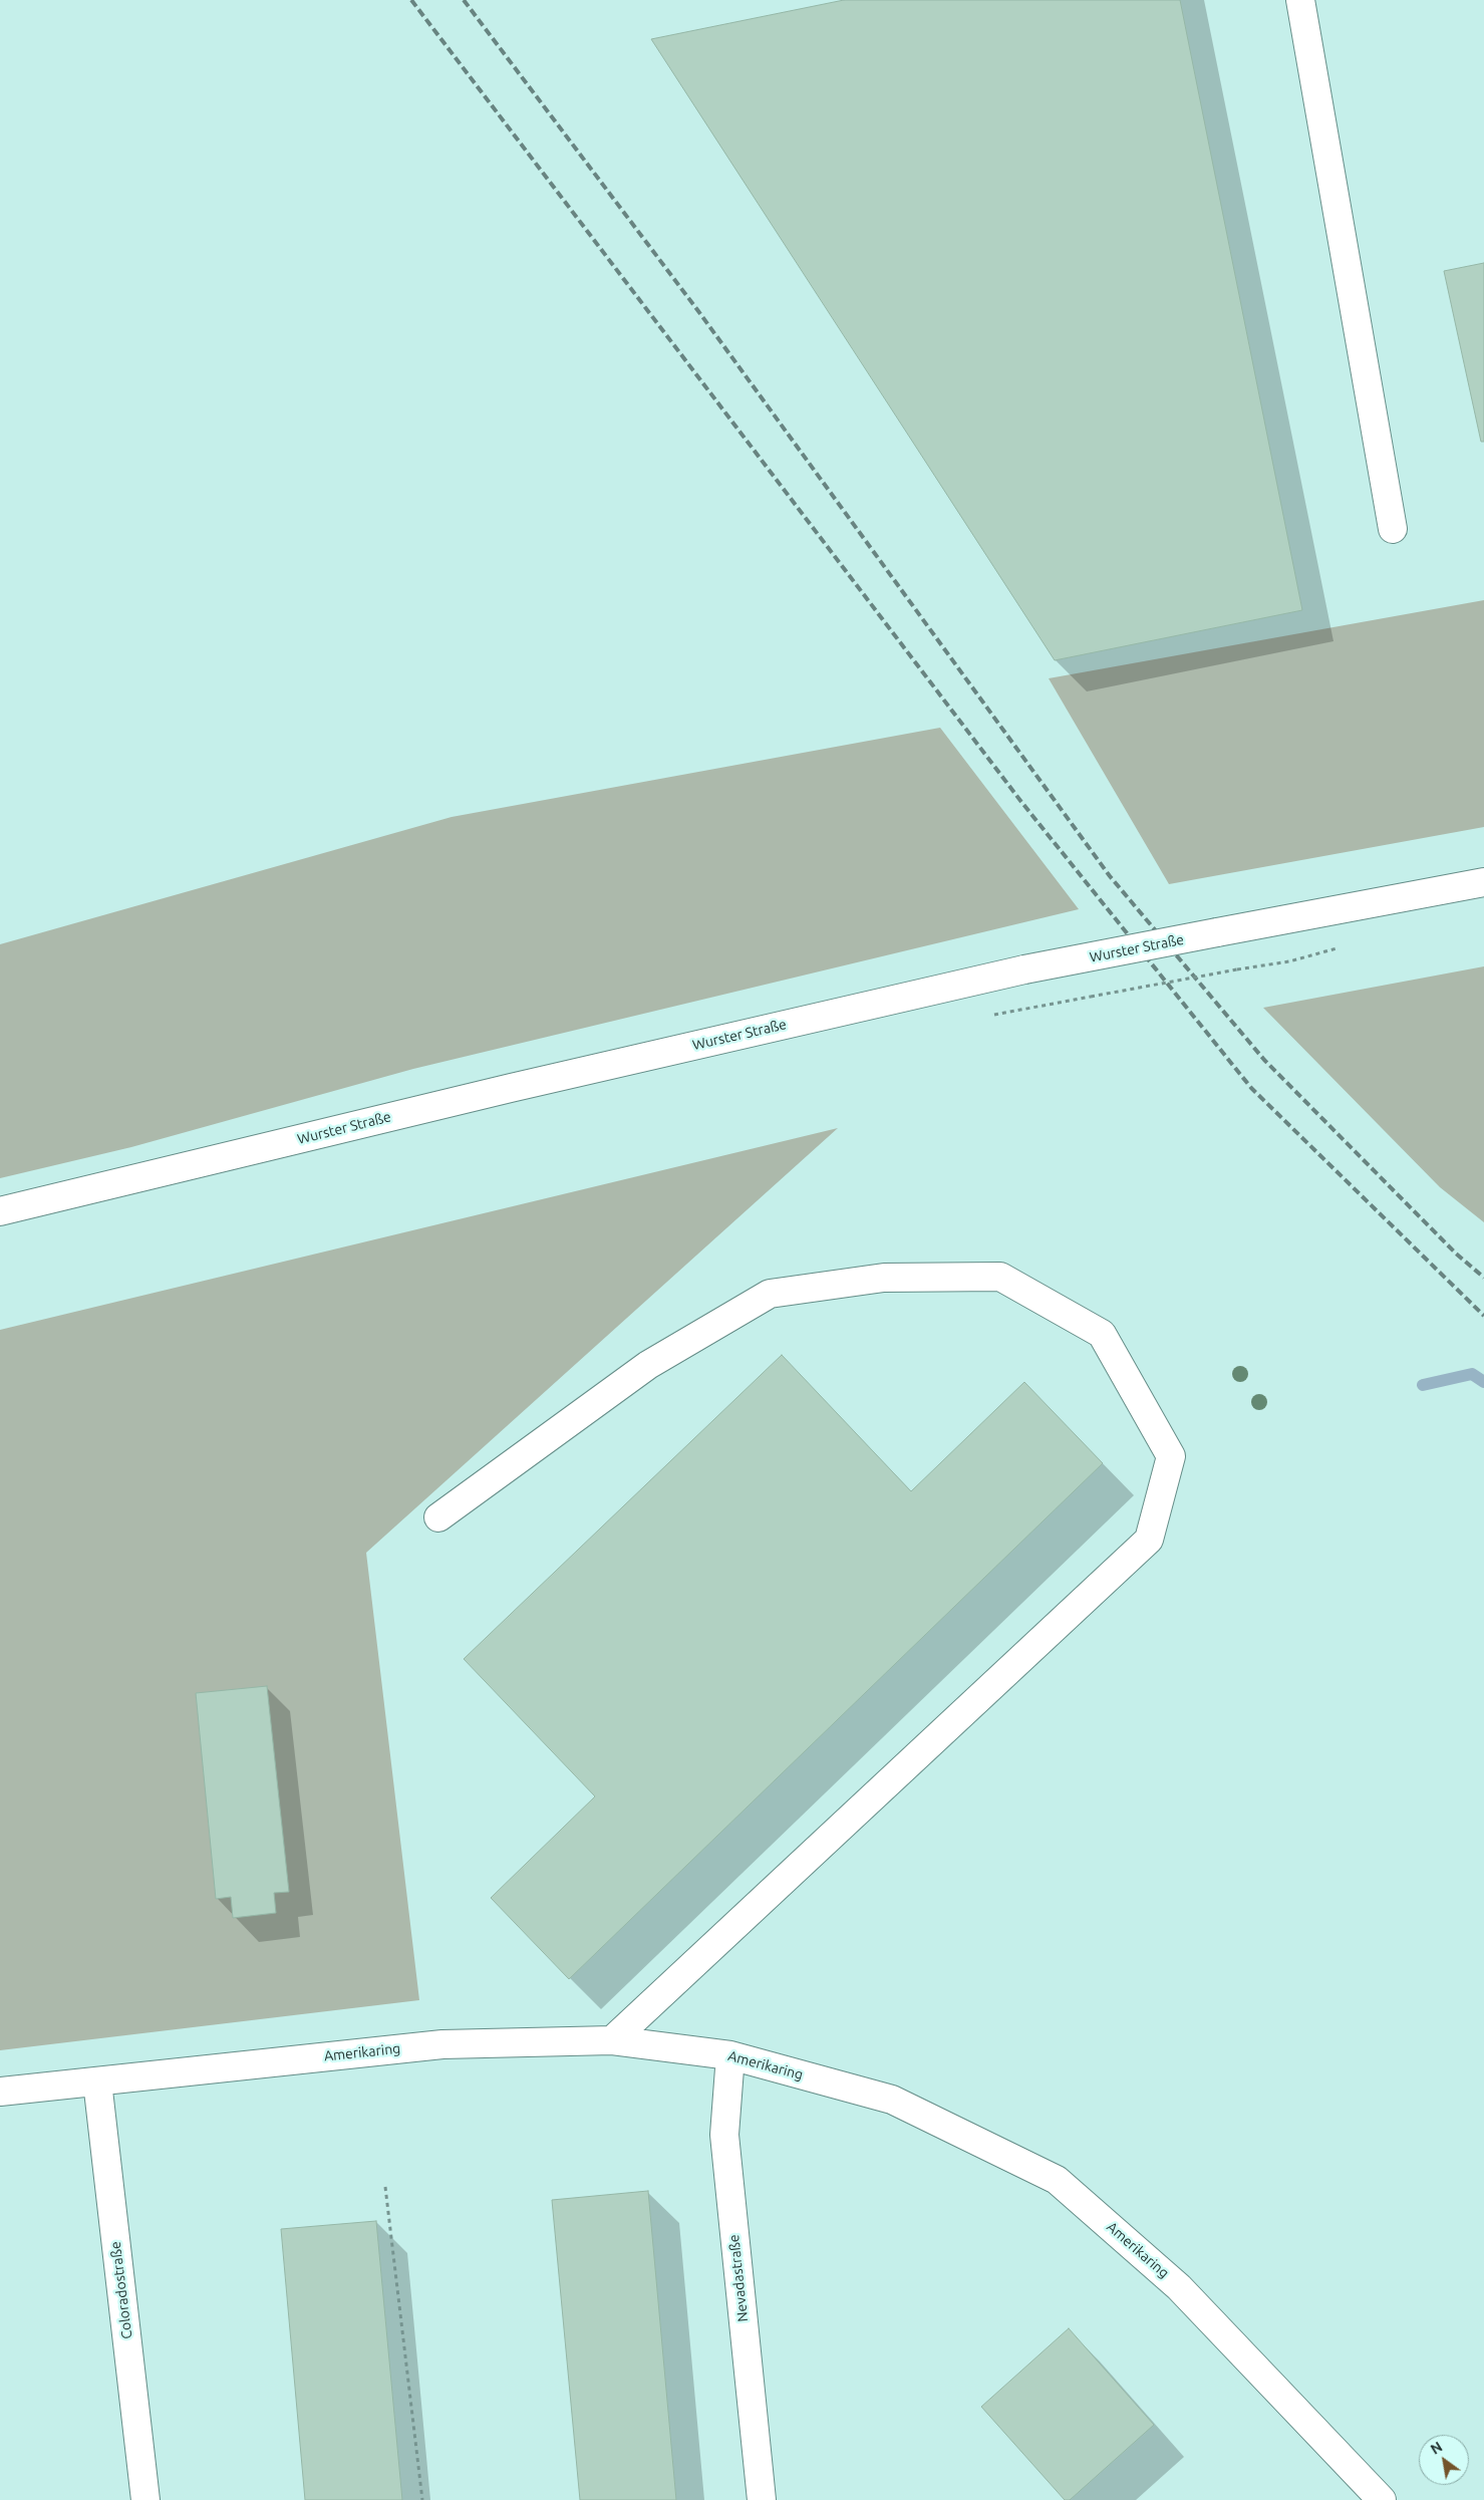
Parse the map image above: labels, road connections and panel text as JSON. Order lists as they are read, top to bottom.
{
  "streets": {
    "street": [
      "Wurster Straße",
      "Amerikaring",
      "Nevadastraße",
      "Coloradostraße"
    ]
  },
  "crossings": [
    ["Amerikaring", "Nevadastraße"],
    ["Amerikaring", "Coloradostraße"]
  ],
  "north": "top left"
}
